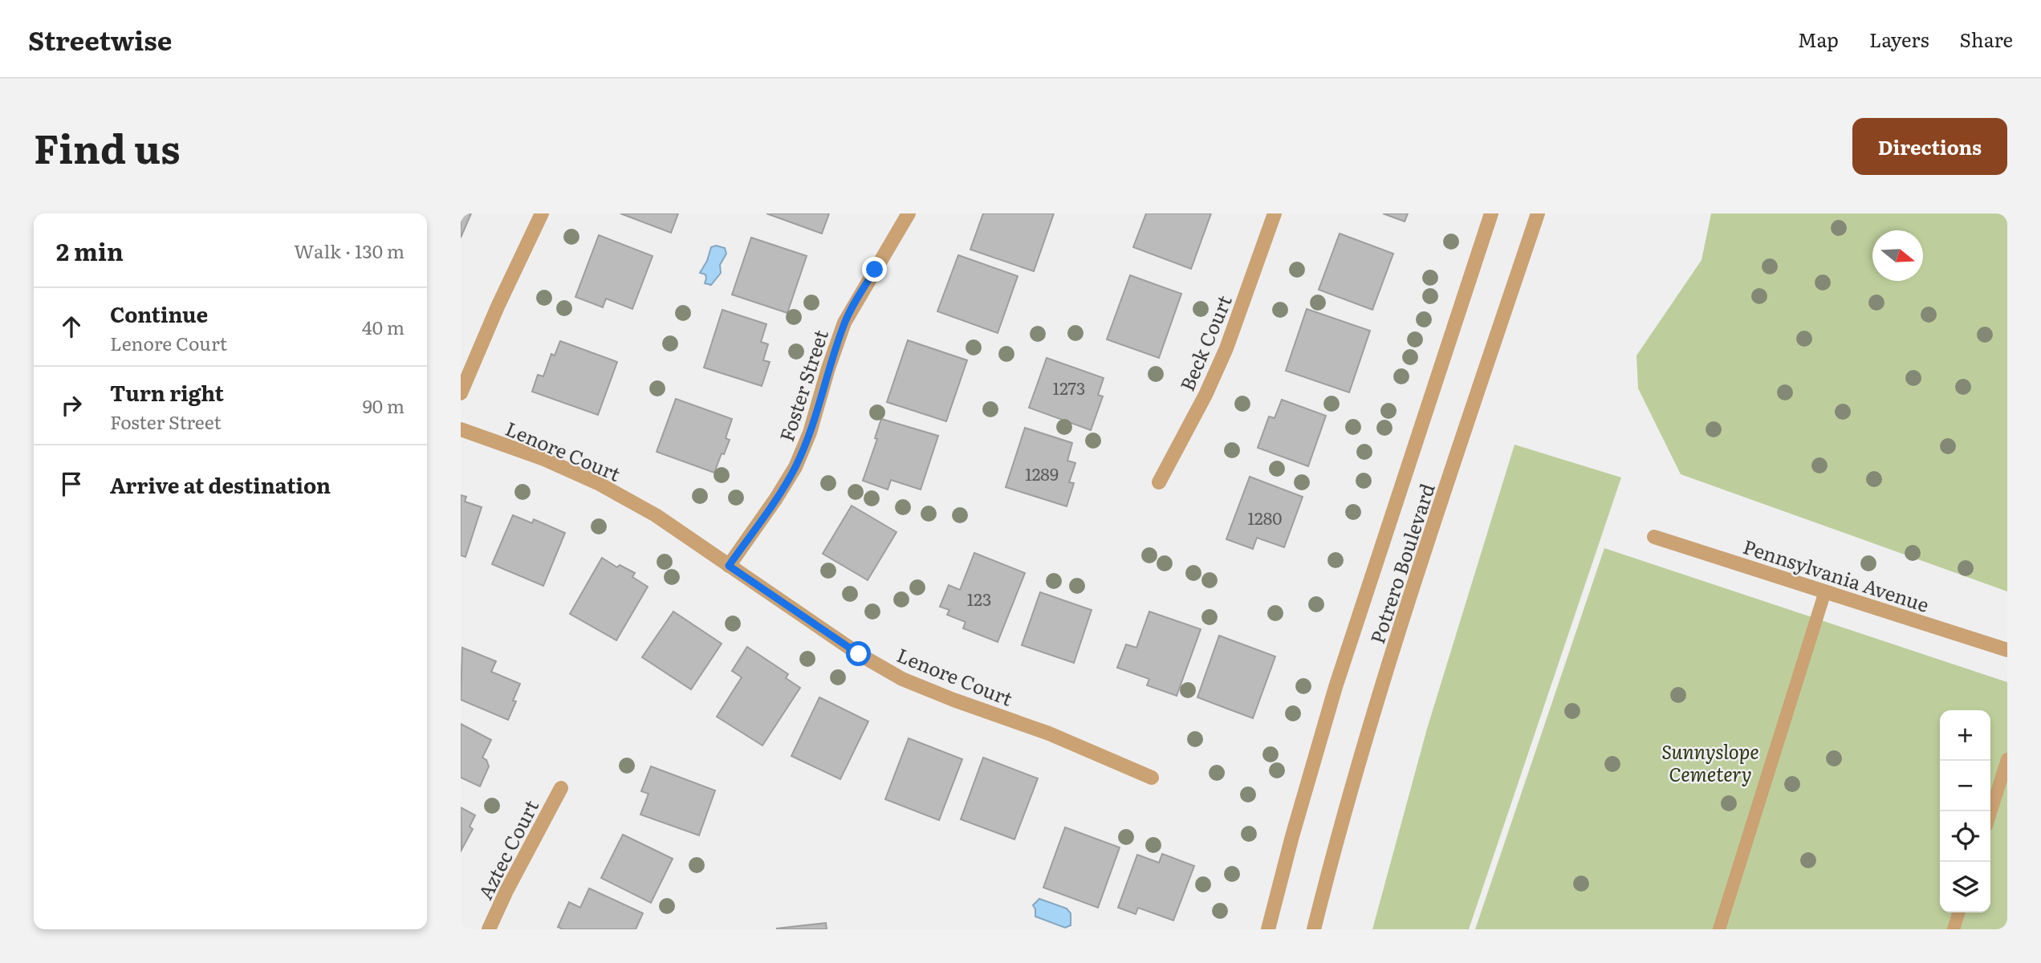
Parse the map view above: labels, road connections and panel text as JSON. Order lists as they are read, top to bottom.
{
  "streets": {
    "street": [
      "Beck Court",
      "Foster Street",
      "Lenore Court",
      "Potrero Boulevard",
      "Pennsylvania Avenue",
      "Aztec Court"
    ]
  },
  "crossings": [
    ["Foster Street", "Lenore Court"]
  ],
  "parks": ["Sunnyslope Cemetery"],
  "house_numbers": [
    "1273",
    "1289",
    "1280",
    "123"
  ],
  "north": "right",
  "page": {
    "header": "Streetwise",
    "nav": ["Map", "Layers", "Share"],
    "title": "Find us",
    "buttons": "Directions",
    "heading": ["2 min", "Walk · 130 m"],
    "list": [
      ["Continue", "Lenore Court", "40 m"],
      ["Turn right", "Foster Street", "90 m"],
      "Arrive at destination"
    ],
    "map_buttons": ["+", "−"]
  }
}
